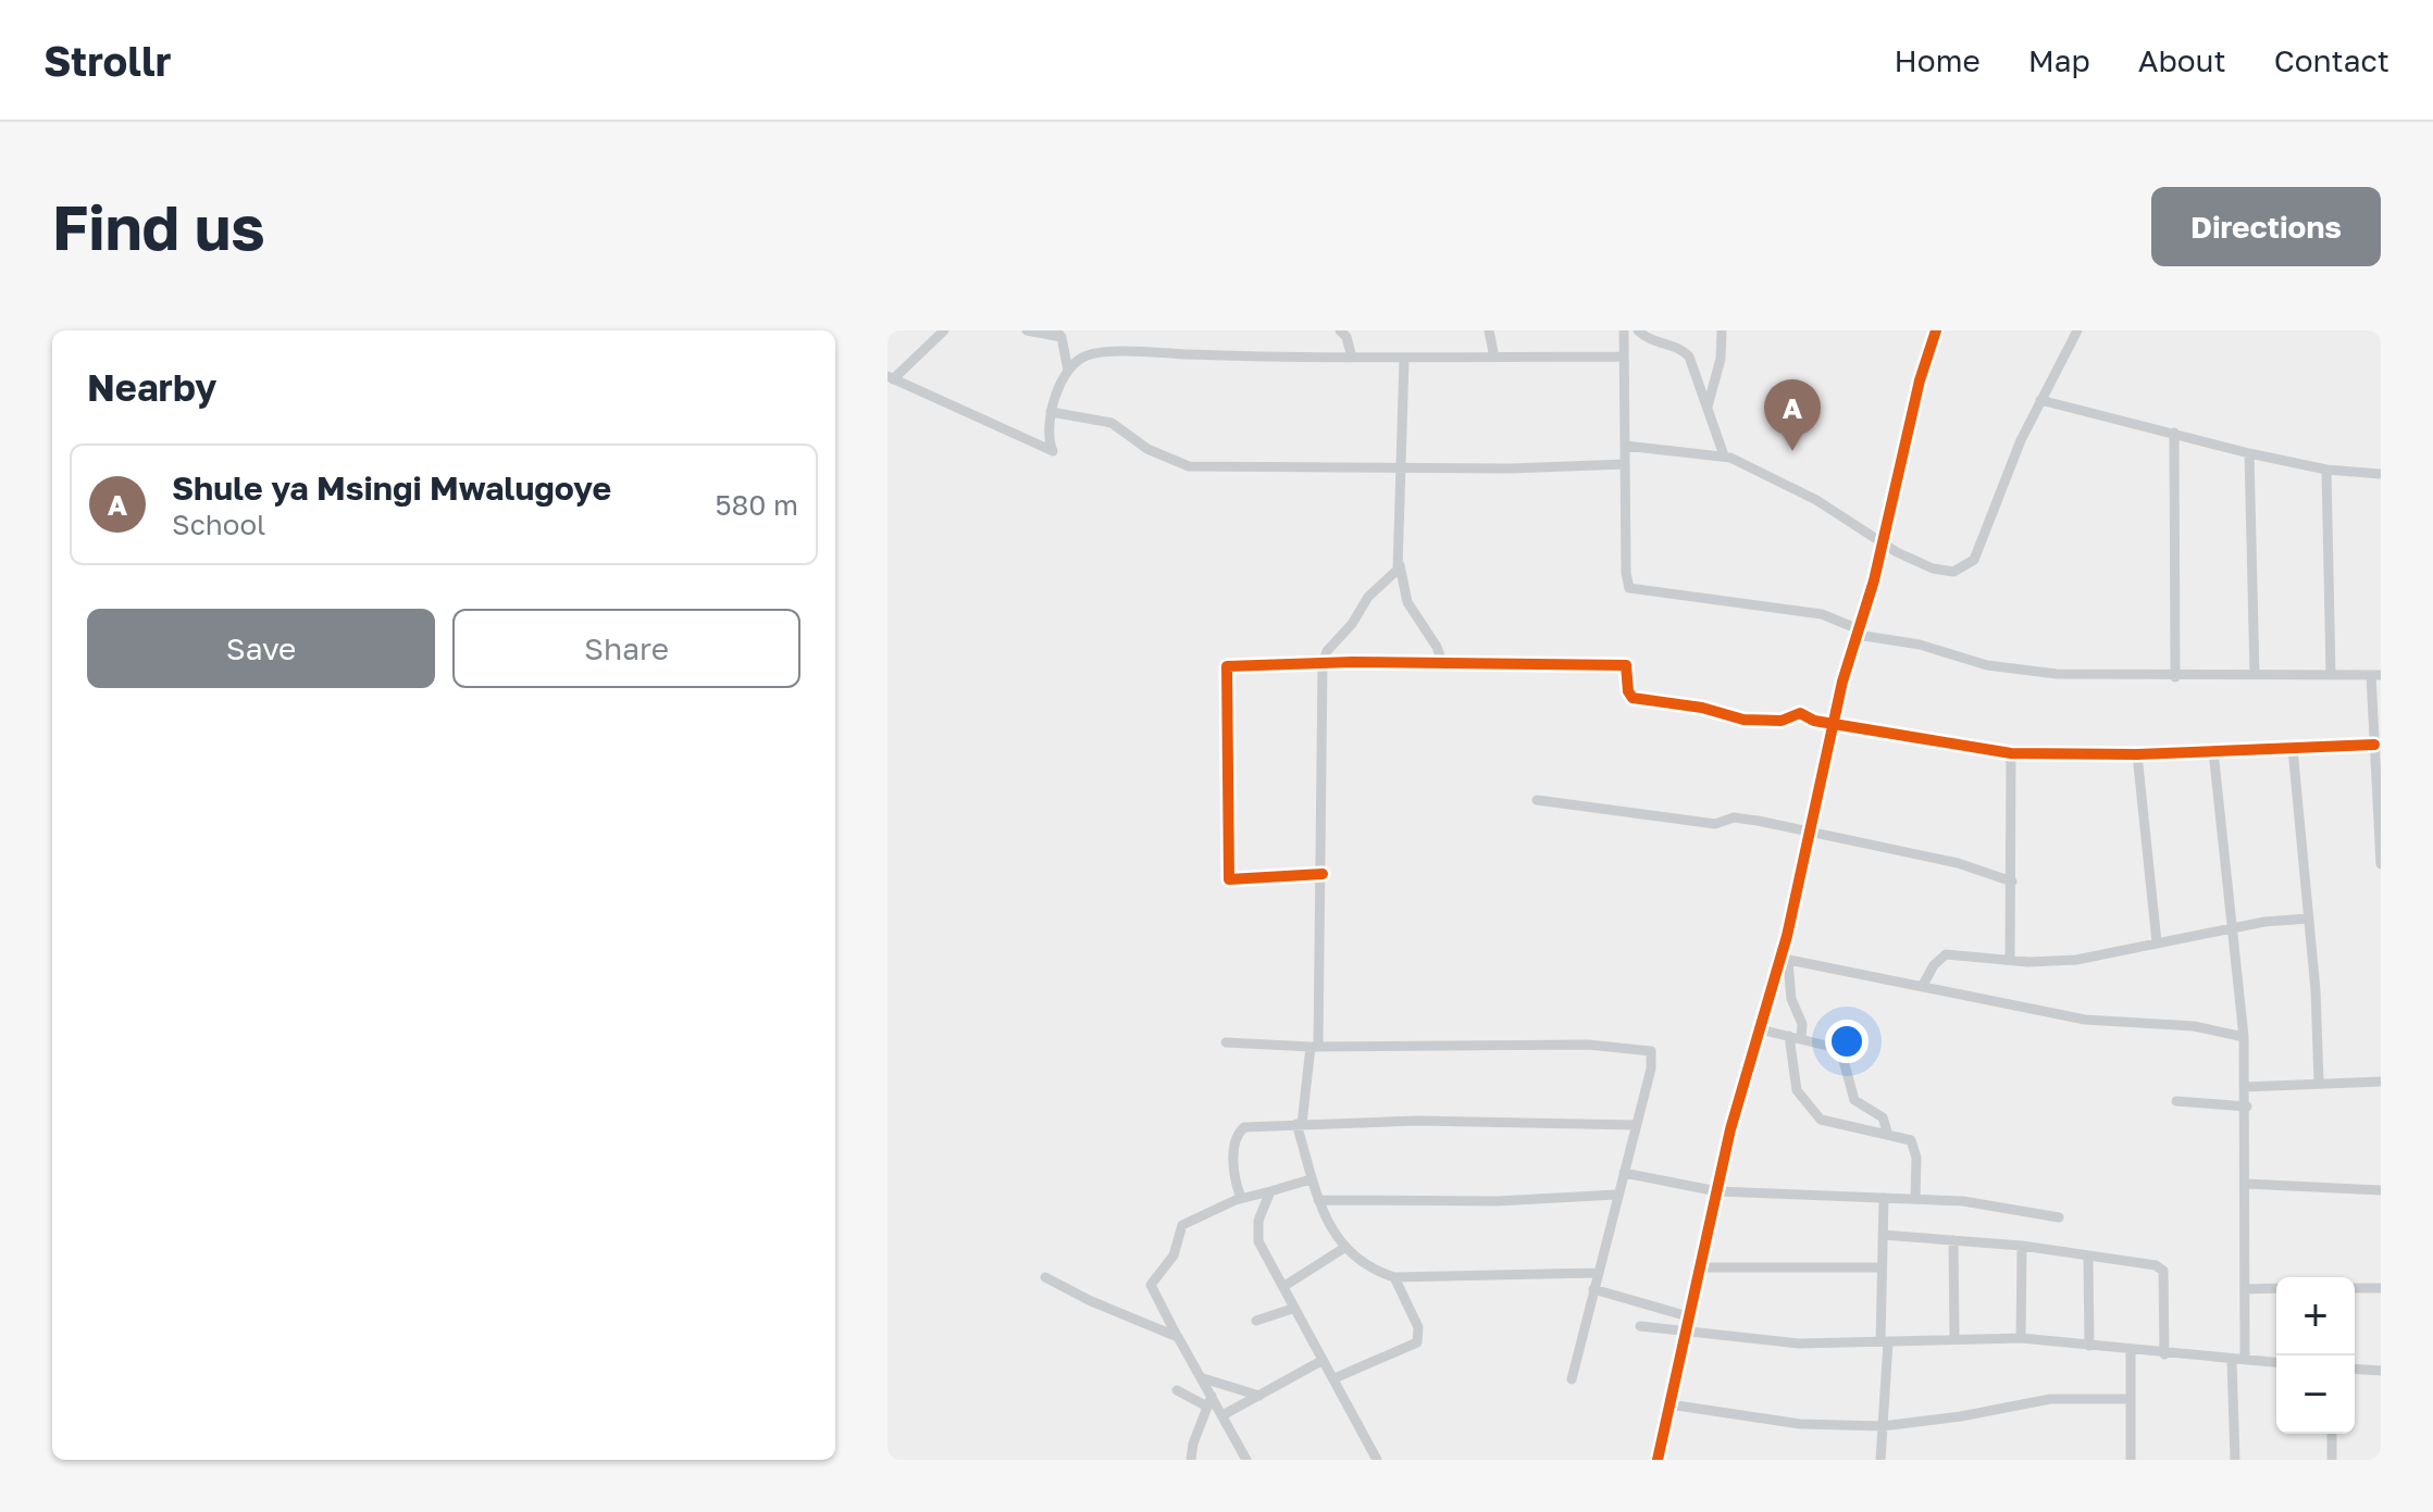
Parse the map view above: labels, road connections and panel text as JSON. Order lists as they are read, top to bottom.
{
  "page": {
    "header": "Strollr",
    "nav": [
      "Home",
      "Map",
      "About",
      "Contact"
    ],
    "buttons": [
      "Directions",
      ["Save", "Share"]
    ],
    "title": "Find us",
    "heading": "Nearby",
    "pins": "A",
    "list": [
      {
        "mark": "A",
        "name": "Shule ya Msingi Mwalugoye",
        "note": "School",
        "value": "580 m"
      }
    ],
    "map_buttons": ["+", "−"]
  }
}
